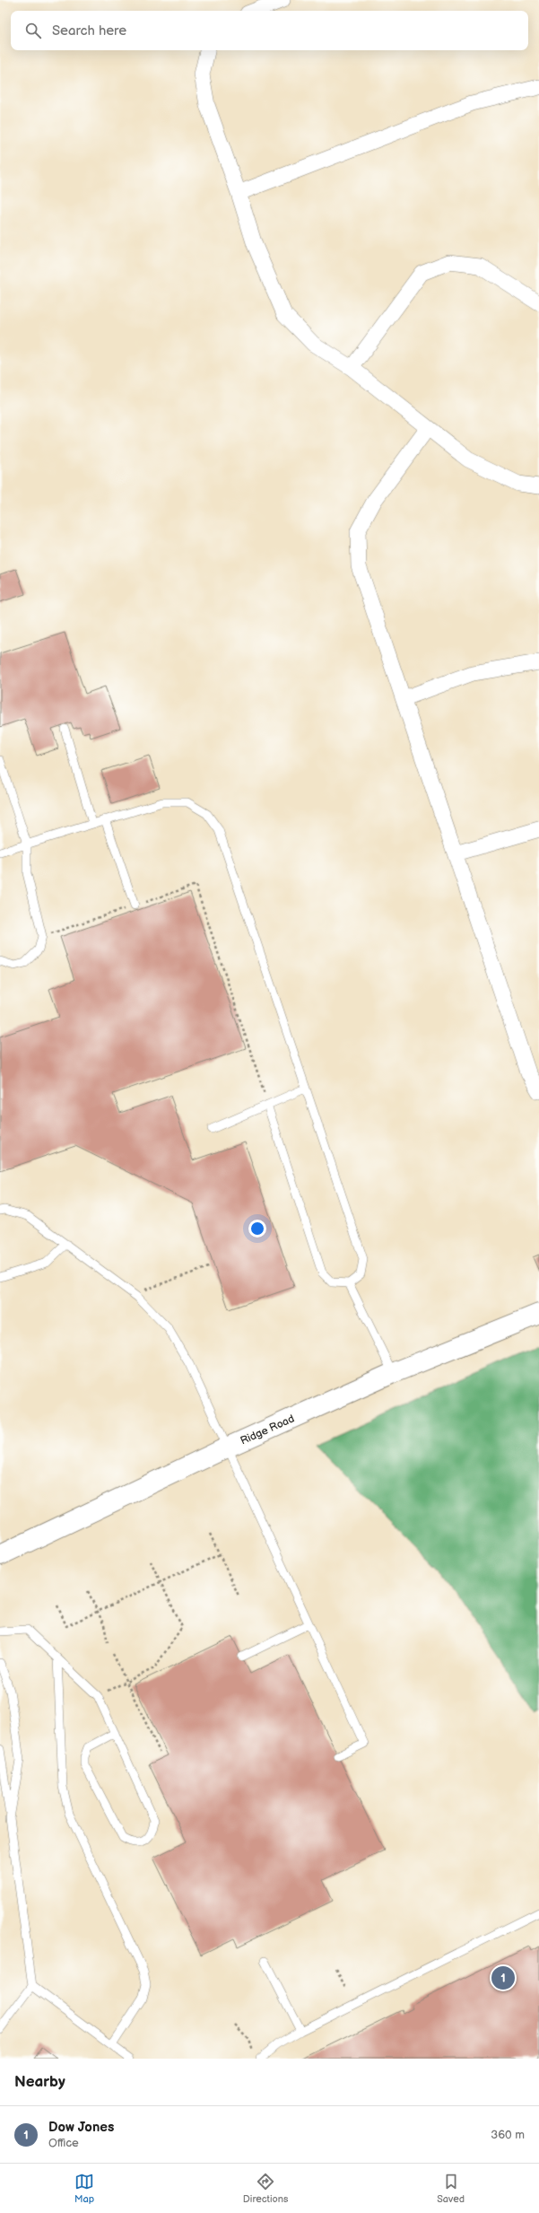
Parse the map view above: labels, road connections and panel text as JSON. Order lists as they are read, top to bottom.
{
  "streets": {
    "street": ["Ridge Road"]
  },
  "page": {
    "search": "Search here",
    "pins": "1",
    "heading": "Nearby",
    "list": [
      {
        "mark": "1",
        "name": "Dow Jones",
        "note": "Office",
        "value": "360 m"
      }
    ],
    "nav": ["Map", "Directions", "Saved"]
  }
}
